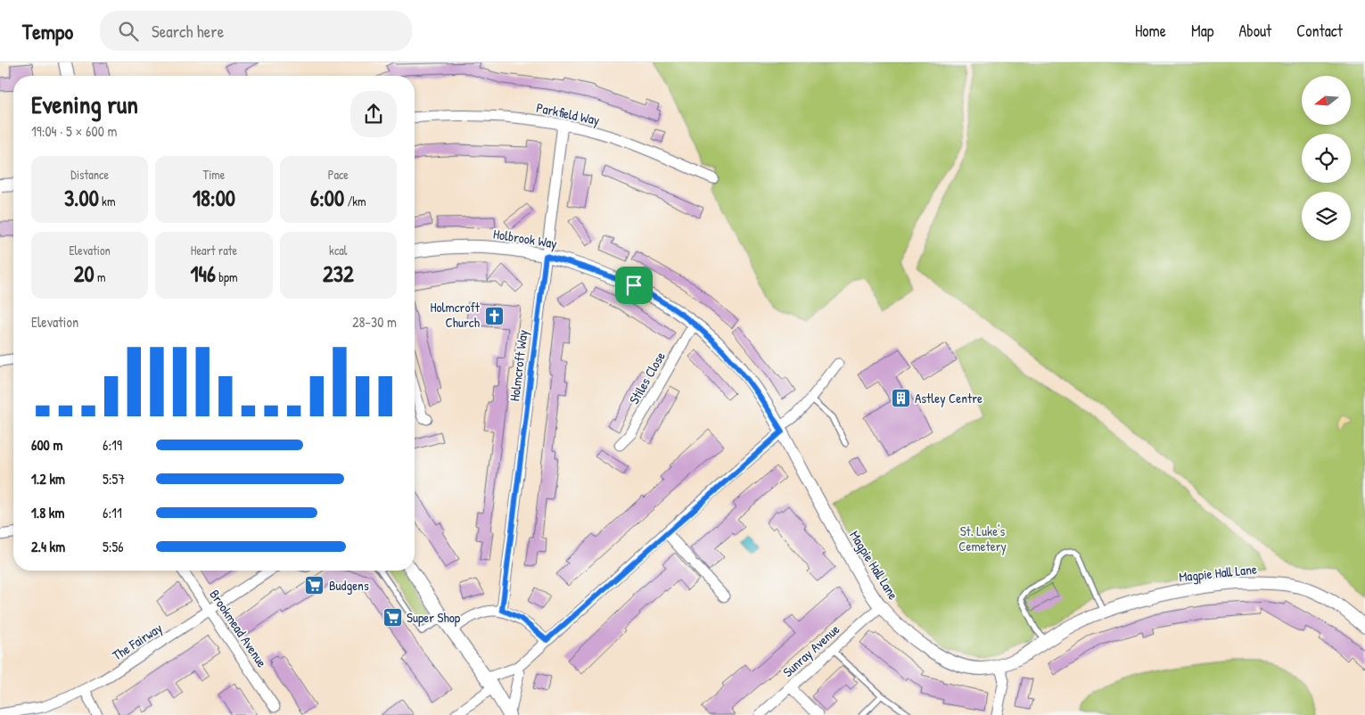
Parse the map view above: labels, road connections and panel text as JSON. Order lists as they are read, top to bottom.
{
  "streets": {
    "street": [
      "Parkfield Way",
      "Holbrook Way",
      "Holmcroft Way",
      "Stiles Close",
      "Magpie Hall Lane",
      "Brookmead Avenue",
      "The Fairway",
      "Sunray Avenue"
    ]
  },
  "crossings": [
    ["Parkfield Way", "Holmcroft Way"],
    ["Holbrook Way", "Holmcroft Way"],
    ["Holbrook Way", "Stiles Close"],
    ["Holbrook Way", "Magpie Hall Lane"],
    ["Magpie Hall Lane", "Sunray Avenue"],
    ["Brookmead Avenue", "The Fairway"]
  ],
  "parks": ["St. Luke's Cemetery"],
  "places": {
    "church": ["Holmcroft Church"],
    "building": ["Astley Centre"],
    "supermarket": ["Budgens", "Super Shop"]
  },
  "north": "left",
  "page": {
    "header": "Tempo",
    "search": "Search here",
    "nav": [
      "Home",
      "Map",
      "About",
      "Contact"
    ],
    "heading": ["Evening run", "19:04 · 5 × 600 m"],
    "stats": [
      ["Distance", "3.00 km"],
      ["Time", "18:00"],
      ["Pace", "6:00 /km"],
      ["Elevation", "20 m"],
      ["Heart rate", "146 bpm"],
      ["kcal", "232"]
    ],
    "chart": ["Elevation", "28–30 m"],
    "list": [
      {
        "name": "600 m",
        "note": "6:19"
      },
      {
        "name": "1.2 km",
        "note": "5:57"
      },
      {
        "name": "1.8 km",
        "note": "6:11"
      },
      {
        "name": "2.4 km",
        "note": "5:56"
      }
    ]
  }
}
